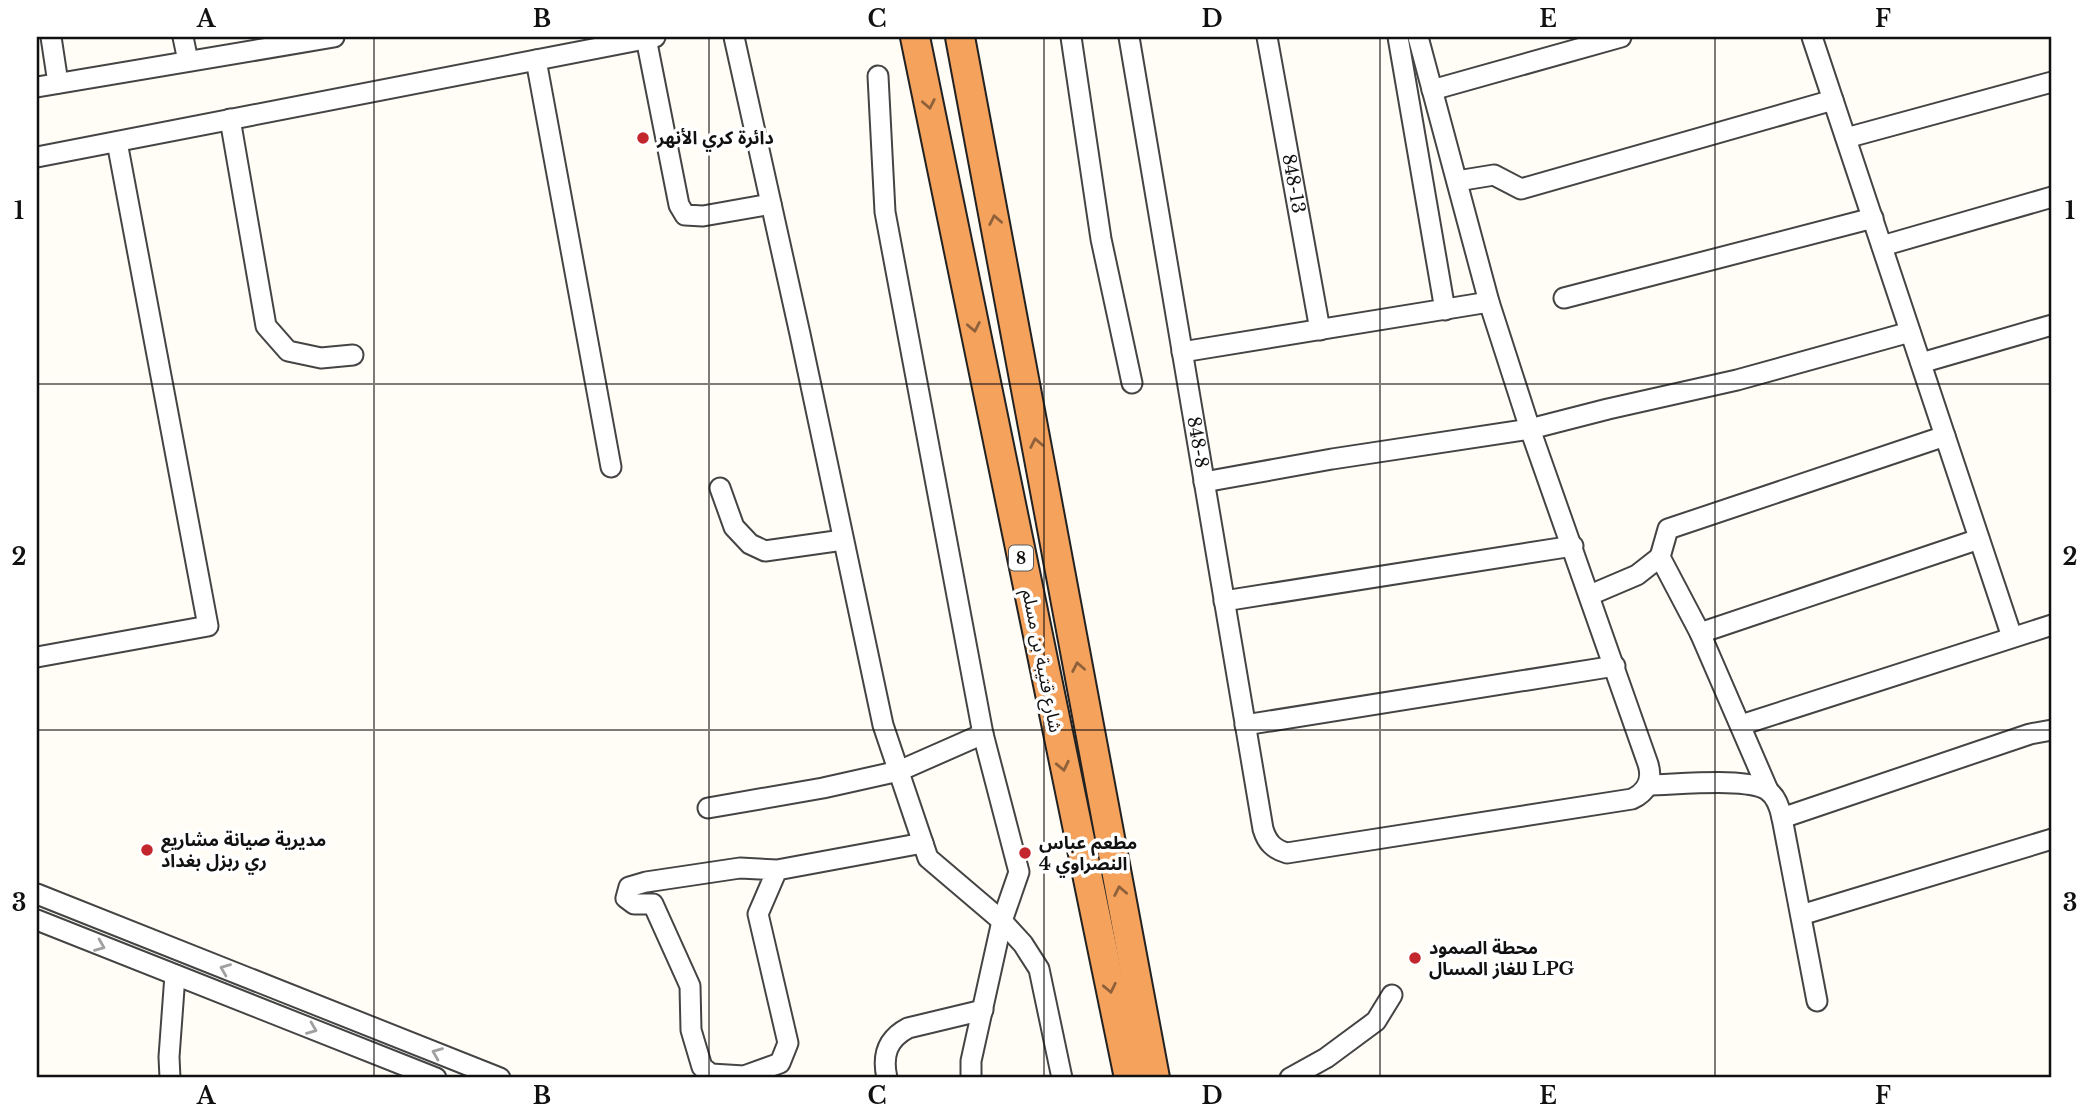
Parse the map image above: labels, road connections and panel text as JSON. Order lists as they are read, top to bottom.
{
  "streets": {
    "highway": ["8", "شارع قتيبة بن مسلم"],
    "street": ["848-13", "848-8"]
  },
  "places": [
    "دائرة كري الأنهر",
    "مديرية صيانة مشاريع ري ربزل بغداد",
    "مطعم عباس النصراوي 4",
    "محطة الصمود للغاز المسال LPG"
  ],
  "grid": {
    "columns": [
      "A",
      "B",
      "C",
      "D",
      "E",
      "F"
    ],
    "rows": ["1", "2", "3"]
  }
}
